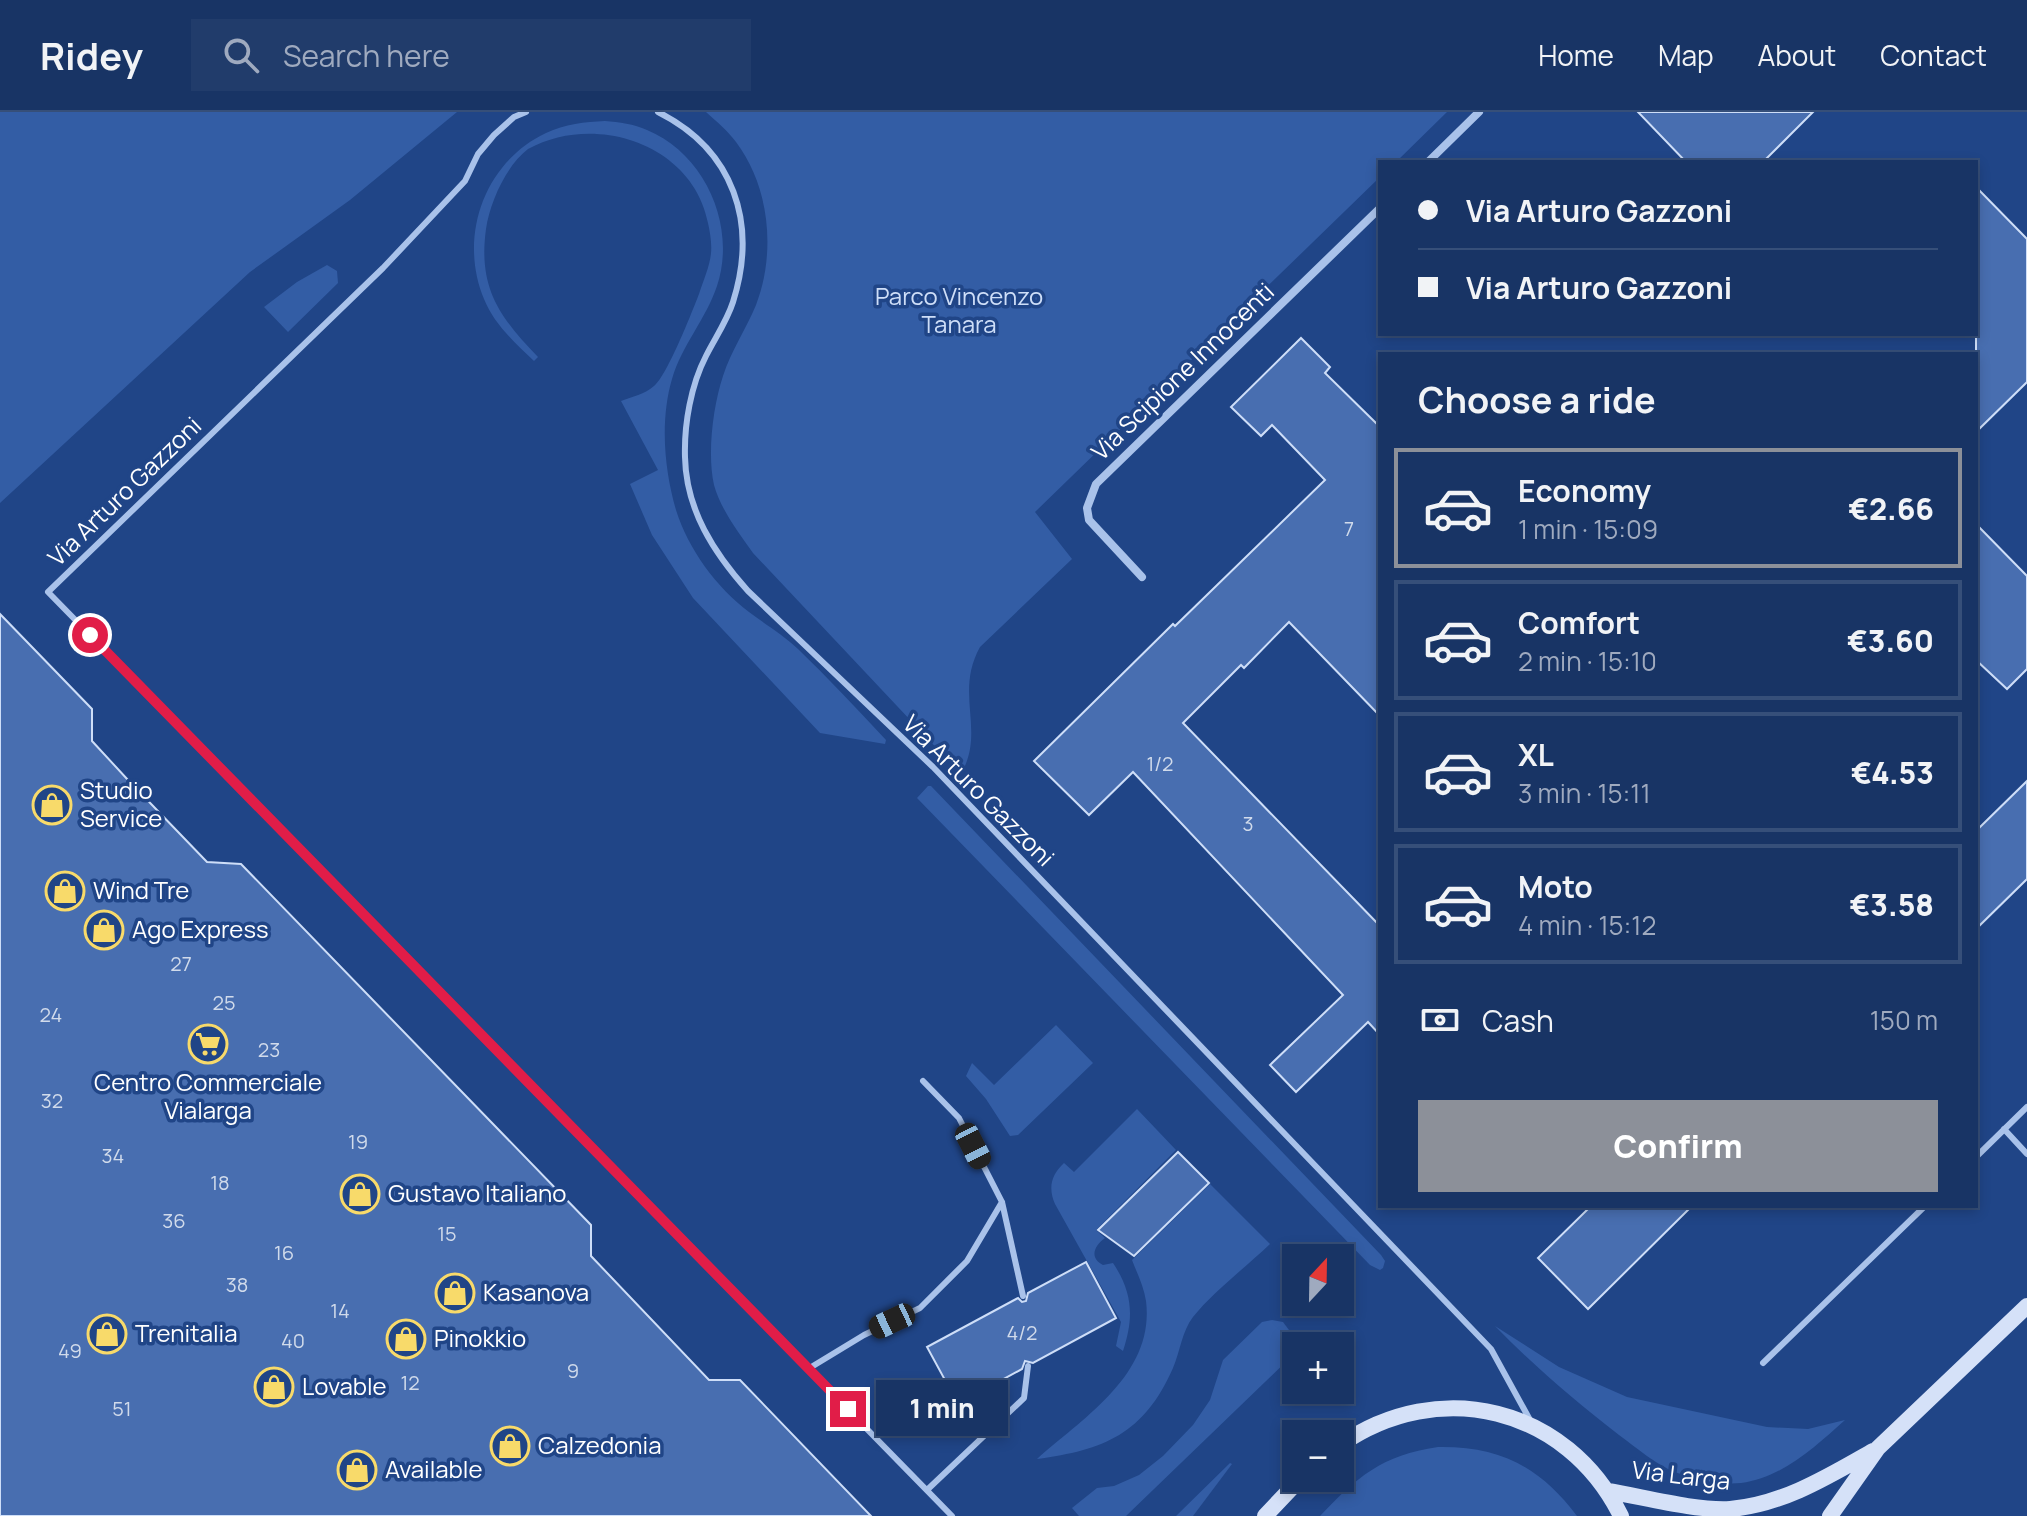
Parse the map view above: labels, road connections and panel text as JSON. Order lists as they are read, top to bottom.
{
  "streets": {
    "main road": ["Via Larga"],
    "street": ["Via Scipione Innocenti"],
    "lane": ["Via Arturo Gazzoni"]
  },
  "parks": ["Parco Vincenzo Tanara"],
  "places": {
    "shop": [
      "Studio Service",
      "Wind Tre",
      "Ago Express",
      "Gustavo Italiano",
      "Kasanova",
      "Trenitalia",
      "Pinokkio",
      "Lovable",
      "Calzedonia",
      "Available"
    ],
    "supermarket": ["Centro Commerciale Vialarga"]
  },
  "house_numbers": [
    "7",
    "1/2",
    "3",
    "27",
    "25",
    "24",
    "23",
    "32",
    "19",
    "34",
    "18",
    "36",
    "15",
    "16",
    "38",
    "14",
    "4/2",
    "40",
    "49",
    "9",
    "12",
    "51"
  ],
  "north": "top",
  "page": {
    "header": "Ridey",
    "search": "Search here",
    "nav": [
      "Home",
      "Map",
      "About",
      "Contact"
    ],
    "banner": ["Via Arturo Gazzoni", "Via Arturo Gazzoni"],
    "heading": "Choose a ride",
    "list": [
      {
        "name": "Economy",
        "note": "1 min · 15:09",
        "value": "€2.66"
      },
      {
        "name": "Comfort",
        "note": "2 min · 15:10",
        "value": "€3.60"
      },
      {
        "name": "XL",
        "note": "3 min · 15:11",
        "value": "€4.53"
      },
      {
        "name": "Moto",
        "note": "4 min · 15:12",
        "value": "€3.58"
      }
    ],
    "pay": ["Cash", "150 m"],
    "buttons": "Confirm",
    "map_buttons": ["+", "−"],
    "bubble": "1 min"
  }
}
